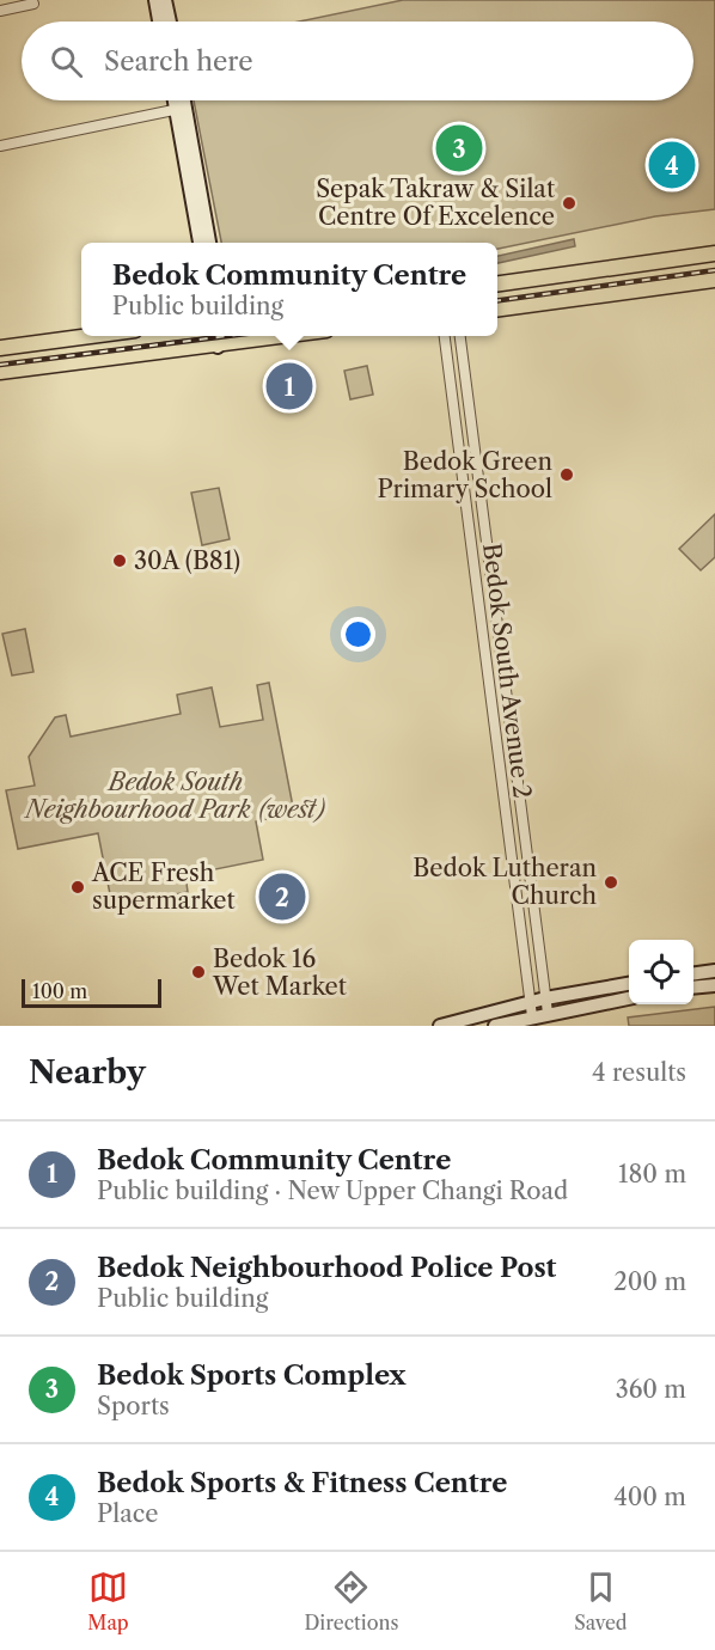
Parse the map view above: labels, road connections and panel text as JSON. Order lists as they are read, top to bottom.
{
  "streets": {
    "street": ["Bedok South Avenue 2"]
  },
  "parks": ["Bedok South Neighbourhood Park (west)"],
  "places": [
    "Sepak Takraw & Silat Centre Of Excelence",
    "Bedok Green Primary School",
    "30A (B81)",
    "Bedok Lutheran Church",
    "ACE Fresh supermarket",
    "Bedok 16 Wet Market"
  ],
  "scale_bar": "100 m",
  "page": {
    "search": "Search here",
    "pins": [
      "3",
      "4",
      "1",
      "2"
    ],
    "popup": ["Bedok Community Centre", "Public building"],
    "scale": "100 m",
    "heading": ["Nearby", "4 results"],
    "list": [
      {
        "mark": "1",
        "name": "Bedok Community Centre",
        "note": "Public building · New Upper Changi Road",
        "value": "180 m"
      },
      {
        "mark": "2",
        "name": "Bedok Neighbourhood Police Post",
        "note": "Public building",
        "value": "200 m"
      },
      {
        "mark": "3",
        "name": "Bedok Sports Complex",
        "note": "Sports",
        "value": "360 m"
      },
      {
        "mark": "4",
        "name": "Bedok Sports & Fitness Centre",
        "note": "Place",
        "value": "400 m"
      }
    ],
    "nav": ["Map", "Directions", "Saved"]
  }
}
